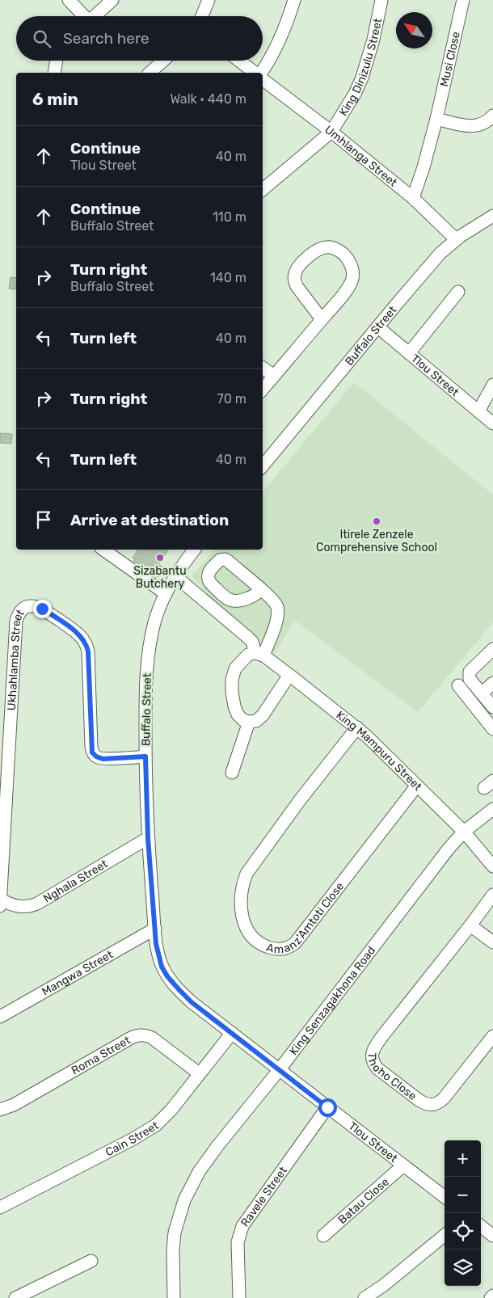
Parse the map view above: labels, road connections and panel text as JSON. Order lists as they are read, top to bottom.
{
  "streets": {
    "street": [
      "Musi Close",
      "King Dinizulu Street",
      "Umhlanga Street",
      "Buffalo Street",
      "Tlou Street",
      "Ukhahlamba Street",
      "King Mampuru Street",
      "Nghala Street",
      "Amanz'Amtoti Close",
      "Mangwa Street",
      "King Senzagakhona Road",
      "Roma Street",
      "Thoho Close",
      "Cain Street",
      "Ravele Street",
      "Batau Close"
    ]
  },
  "crossings": [
    ["Musi Close", "Umhlanga Street"],
    ["King Dinizulu Street", "Umhlanga Street"],
    ["Umhlanga Street", "Buffalo Street"],
    ["Buffalo Street", "Tlou Street"],
    ["Buffalo Street", "Ukhahlamba Street"],
    ["Buffalo Street", "King Mampuru Street"],
    ["Buffalo Street", "Nghala Street"],
    ["Buffalo Street", "Mangwa Street"],
    ["Buffalo Street", "King Senzagakhona Road"],
    ["Buffalo Street", "Cain Street"],
    ["Tlou Street", "King Senzagakhona Road"],
    ["Tlou Street", "Ravele Street"],
    ["Tlou Street", "Batau Close"],
    ["Ukhahlamba Street", "Nghala Street"],
    ["King Mampuru Street", "Amanz'Amtoti Close"],
    ["King Mampuru Street", "King Senzagakhona Road"],
    ["Roma Street", "Cain Street"]
  ],
  "places": ["Itirele Zenzele Comprehensive School", "Sizabantu Butchery"],
  "north": "top left",
  "page": {
    "search": "Search here",
    "heading": ["6 min", "Walk · 440 m"],
    "list": [
      ["Continue", "Tlou Street", "40 m"],
      ["Continue", "Buffalo Street", "110 m"],
      ["Turn right", "Buffalo Street", "140 m"],
      ["Turn left", "40 m"],
      ["Turn right", "70 m"],
      ["Turn left", "40 m"],
      "Arrive at destination"
    ],
    "map_buttons": ["+", "−"]
  }
}
